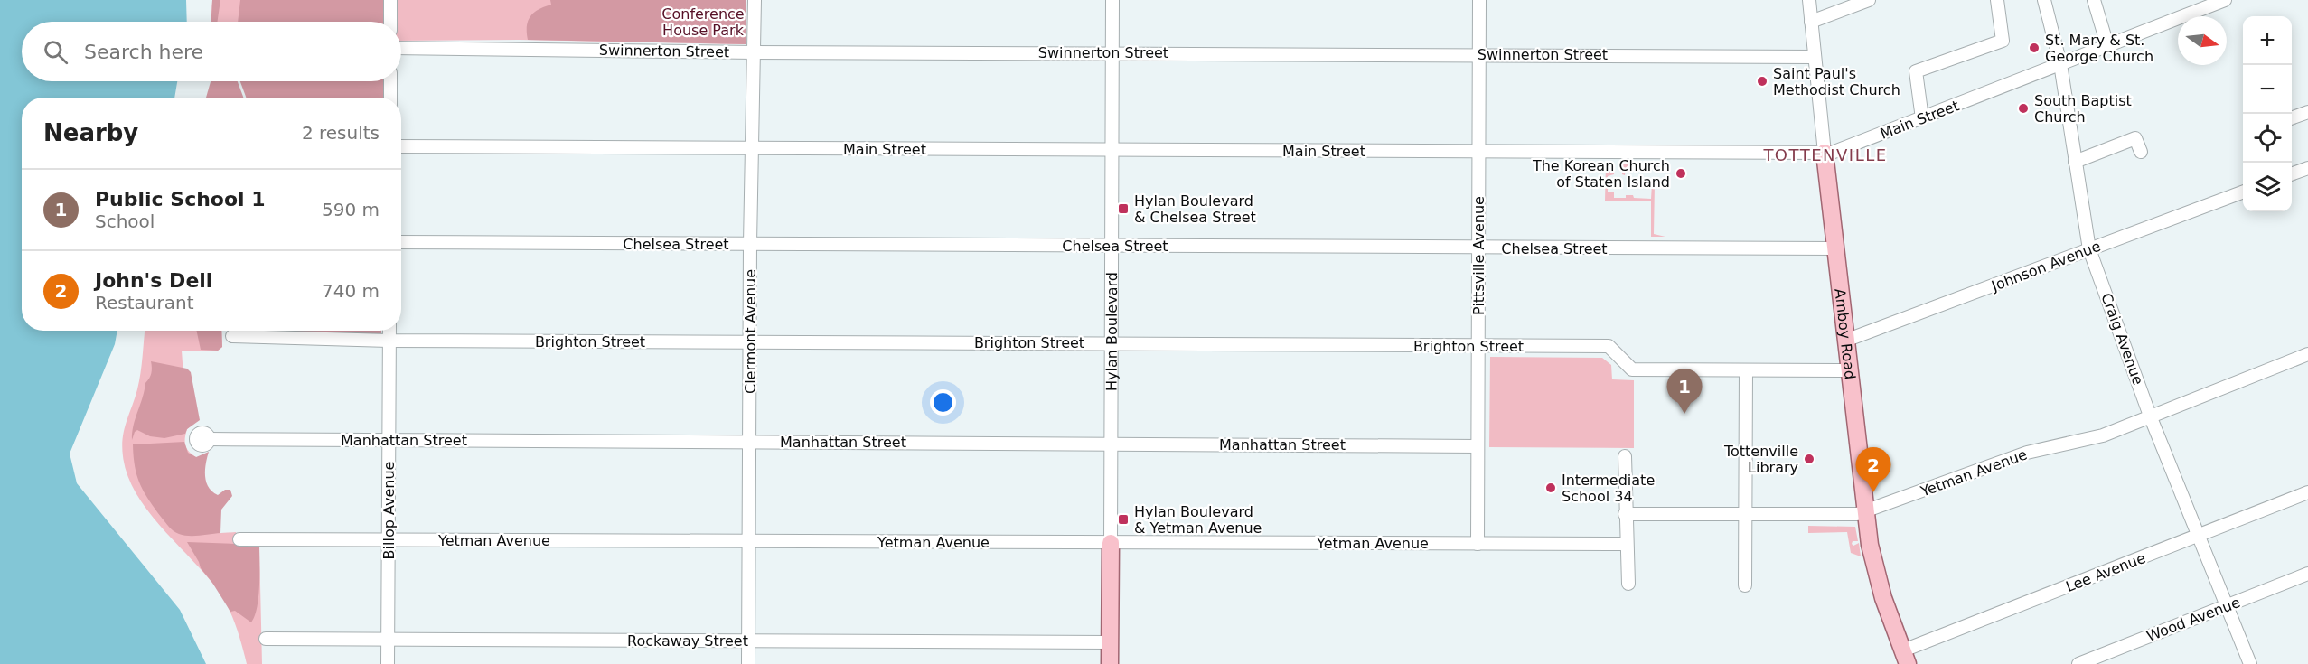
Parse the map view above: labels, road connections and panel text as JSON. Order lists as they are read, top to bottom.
{
  "streets": {
    "main road": ["Hylan Boulevard", "Amboy Road"],
    "street": [
      "Swinnerton Street",
      "Main Street",
      "Chelsea Street",
      "Pittsville Avenue",
      "Johnson Avenue",
      "Clermont Avenue",
      "Craig Avenue",
      "Brighton Street",
      "Manhattan Street",
      "Yetman Avenue",
      "Billop Avenue",
      "Lee Avenue",
      "Wood Avenue",
      "Rockaway Street"
    ]
  },
  "crossings": [
    ["Swinnerton Street", "Pittsville Avenue"],
    ["Swinnerton Street", "Clermont Avenue"],
    ["Swinnerton Street", "Hylan Boulevard"],
    ["Swinnerton Street", "Amboy Road"],
    ["Main Street", "Pittsville Avenue"],
    ["Main Street", "Clermont Avenue"],
    ["Main Street", "Hylan Boulevard"],
    ["Main Street", "Amboy Road"],
    ["Main Street", "Craig Avenue"],
    ["Chelsea Street", "Pittsville Avenue"],
    ["Chelsea Street", "Clermont Avenue"],
    ["Chelsea Street", "Hylan Boulevard"],
    ["Chelsea Street", "Amboy Road"],
    ["Pittsville Avenue", "Brighton Street"],
    ["Pittsville Avenue", "Manhattan Street"],
    ["Pittsville Avenue", "Yetman Avenue"],
    ["Johnson Avenue", "Amboy Road"],
    ["Johnson Avenue", "Craig Avenue"],
    ["Clermont Avenue", "Brighton Street"],
    ["Clermont Avenue", "Manhattan Street"],
    ["Clermont Avenue", "Yetman Avenue"],
    ["Clermont Avenue", "Rockaway Street"],
    ["Hylan Boulevard", "Brighton Street"],
    ["Hylan Boulevard", "Manhattan Street"],
    ["Hylan Boulevard", "Yetman Avenue"],
    ["Hylan Boulevard", "Rockaway Street"],
    ["Amboy Road", "Brighton Street"],
    ["Amboy Road", "Yetman Avenue"],
    ["Amboy Road", "Lee Avenue"],
    ["Craig Avenue", "Yetman Avenue"],
    ["Craig Avenue", "Lee Avenue"],
    ["Craig Avenue", "Wood Avenue"],
    ["Brighton Street", "Billop Avenue"],
    ["Manhattan Street", "Billop Avenue"],
    ["Yetman Avenue", "Billop Avenue"],
    ["Billop Avenue", "Rockaway Street"]
  ],
  "districts": ["TOTTENVILLE"],
  "parks": ["Conference House Park"],
  "places": {
    "other": [
      "St. Mary & St. George Church",
      "Saint Paul's Methodist Church",
      "South Baptist Church",
      "The Korean Church of Staten Island",
      "Tottenville Library",
      "Intermediate School 34"
    ],
    "transit": ["Hylan Boulevard & Chelsea Street", "Hylan Boulevard & Yetman Avenue"]
  },
  "north": "right",
  "page": {
    "map_buttons": ["+", "−"],
    "search": "Search here",
    "heading": ["Nearby", "2 results"],
    "list": [
      {
        "mark": "1",
        "name": "Public School 1",
        "note": "School",
        "value": "590 m"
      },
      {
        "mark": "2",
        "name": "John's Deli",
        "note": "Restaurant",
        "value": "740 m"
      }
    ],
    "pins": ["1", "2"]
  }
}
